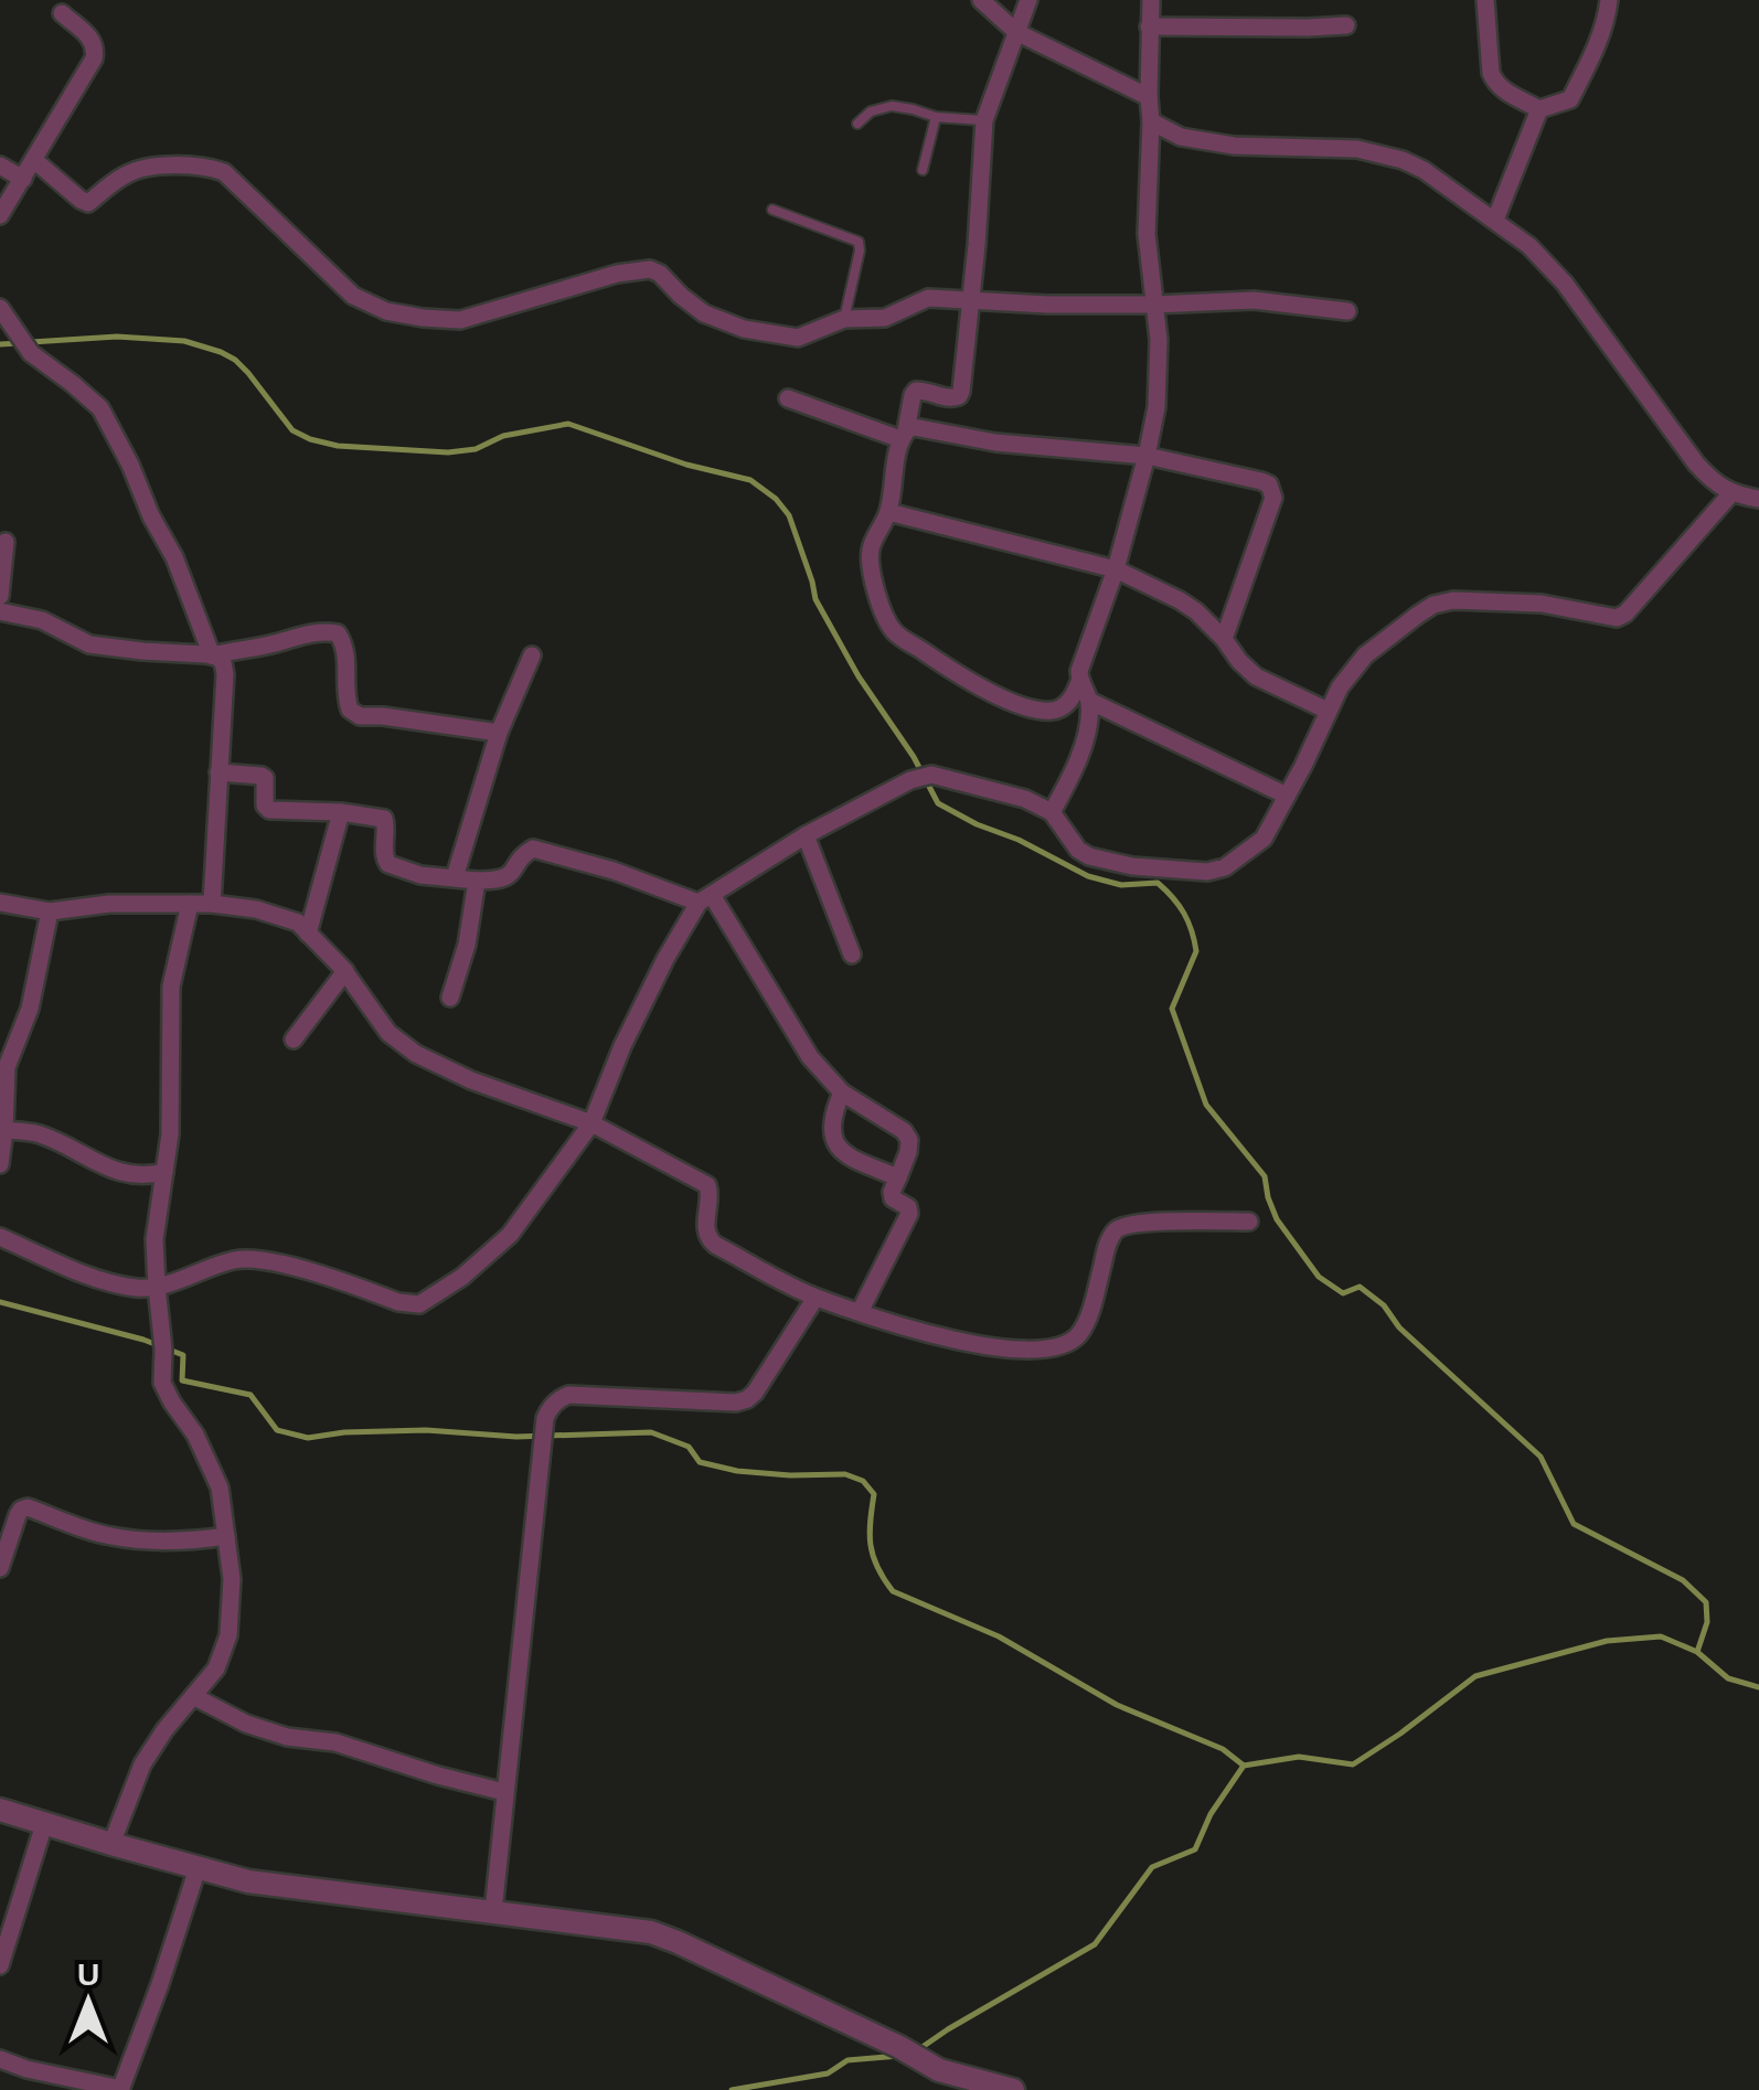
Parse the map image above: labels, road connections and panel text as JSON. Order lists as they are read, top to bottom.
{
  "north": "top"
}
